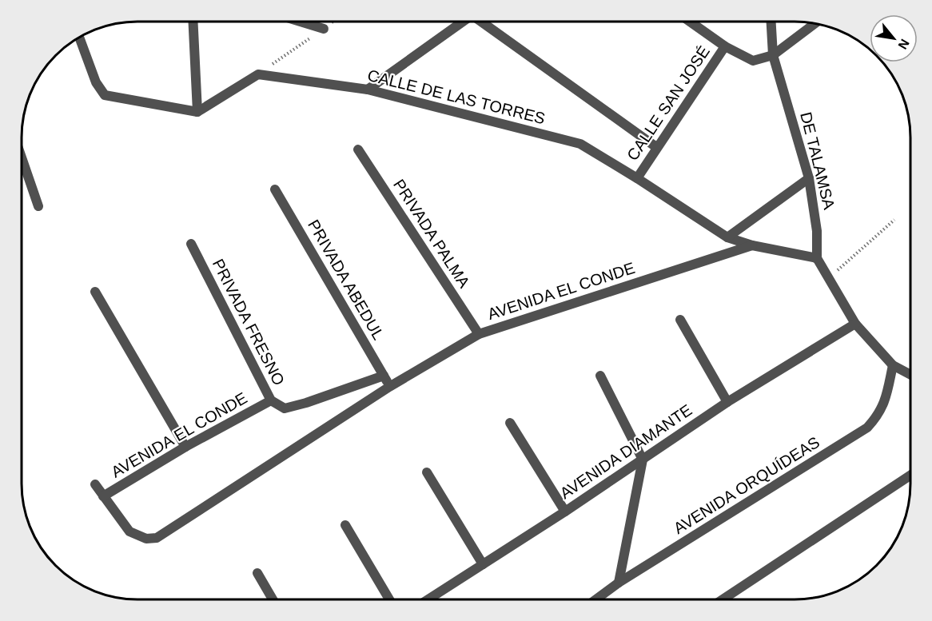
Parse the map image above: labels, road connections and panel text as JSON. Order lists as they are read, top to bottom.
{
  "streets": {
    "street": [
      "CALLE DE LAS TORRES",
      "CALLE SAN JOSÉ",
      "DE TALAMSA",
      "PRIVADA PALMA",
      "PRIVADA ABEDUL",
      "AVENIDA EL CONDE",
      "PRIVADA FRESNO",
      "AVENIDA DIAMANTE",
      "AVENIDA ORQUÍDEAS"
    ]
  },
  "crossings": [
    ["CALLE DE LAS TORRES", "CALLE SAN JOSÉ"],
    ["CALLE DE LAS TORRES", "DE TALAMSA"],
    ["CALLE DE LAS TORRES", "AVENIDA EL CONDE"],
    ["DE TALAMSA", "AVENIDA DIAMANTE"],
    ["DE TALAMSA", "AVENIDA ORQUÍDEAS"],
    ["PRIVADA PALMA", "AVENIDA EL CONDE"],
    ["PRIVADA ABEDUL", "AVENIDA EL CONDE"],
    ["PRIVADA ABEDUL", "PRIVADA FRESNO"],
    ["AVENIDA EL CONDE", "PRIVADA FRESNO"]
  ],
  "north": "bottom right"
}
